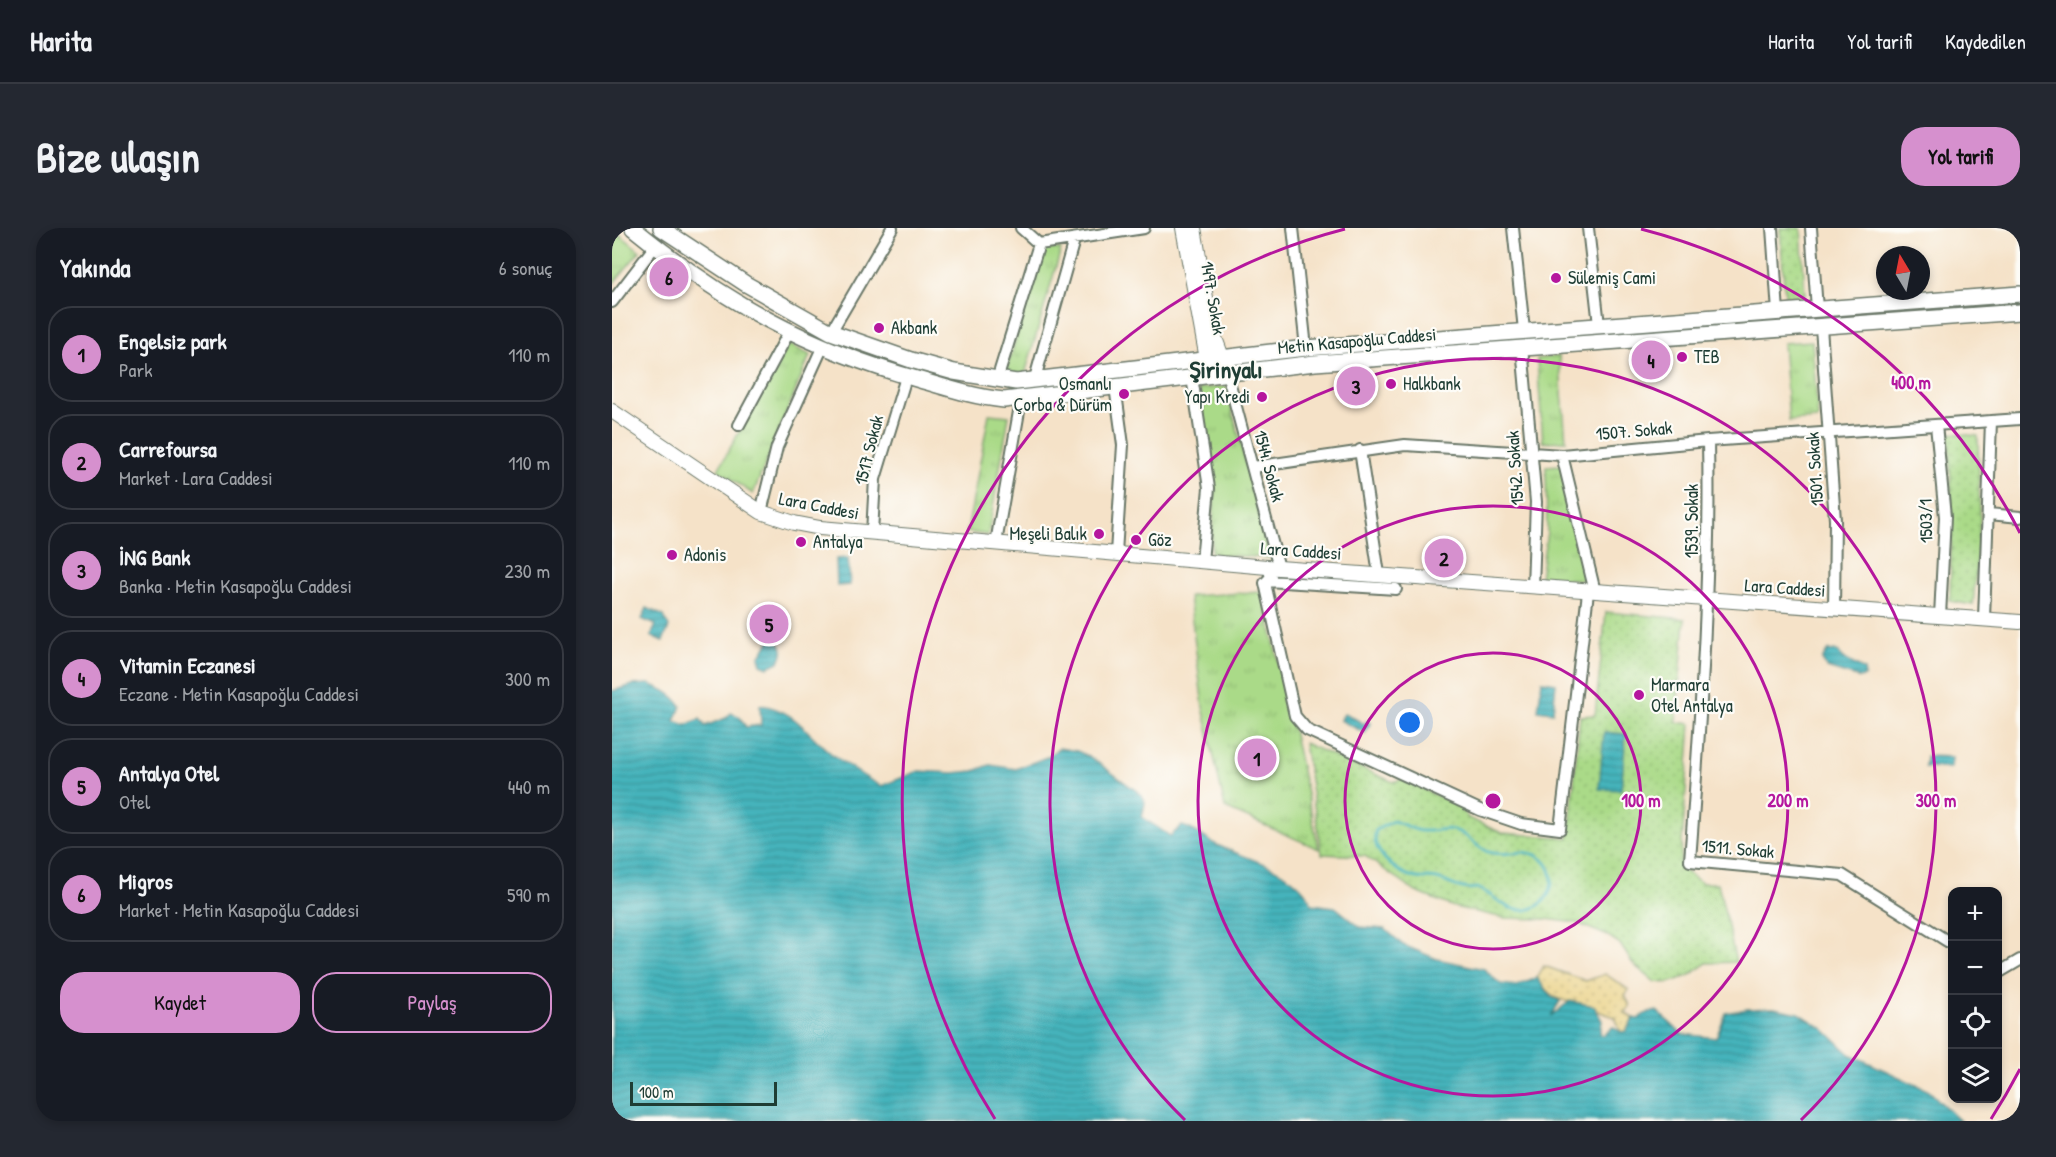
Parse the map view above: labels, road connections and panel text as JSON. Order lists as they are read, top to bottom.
{
  "streets": {
    "main road": ["Metin Kasapoğlu Caddesi"],
    "street": [
      "1497. Sokak",
      "1507. Sokak",
      "1517 Sokak",
      "1544. Sokak",
      "1542. Sokak",
      "1501. Sokak",
      "Lara Caddesi",
      "1539. Sokak",
      "1503/1",
      "1511. Sokak"
    ]
  },
  "crossings": [
    ["1497. Sokak", "Metin Kasapoğlu Caddesi"],
    ["1497. Sokak", "1544. Sokak"],
    ["Metin Kasapoğlu Caddesi", "1517 Sokak"],
    ["Metin Kasapoğlu Caddesi", "1544. Sokak"],
    ["Metin Kasapoğlu Caddesi", "1542. Sokak"],
    ["Metin Kasapoğlu Caddesi", "1501. Sokak"],
    ["1507. Sokak", "1544. Sokak"],
    ["1507. Sokak", "1542. Sokak"],
    ["1507. Sokak", "1501. Sokak"],
    ["1507. Sokak", "1539. Sokak"],
    ["1507. Sokak", "1503/1"],
    ["1517 Sokak", "Lara Caddesi"],
    ["1544. Sokak", "Lara Caddesi"],
    ["1542. Sokak", "Lara Caddesi"],
    ["1501. Sokak", "Lara Caddesi"],
    ["Lara Caddesi", "1539. Sokak"],
    ["Lara Caddesi", "1503/1"],
    ["Lara Caddesi", "1511. Sokak"],
    ["1539. Sokak", "1511. Sokak"]
  ],
  "districts": ["Şirinyalı"],
  "places": [
    "Sülemiş Cami",
    "Akbank",
    "TEB",
    "Halkbank",
    "Osmanlı Çorba & Dürüm",
    "Yapı Kredi",
    "Meşeli Balık",
    "Göz",
    "Antalya",
    "Adonis",
    "Marmara Otel Antalya"
  ],
  "scale_bar": "100 m",
  "north": "top",
  "page": {
    "header": "Harita",
    "nav": ["Harita", "Yol tarifi", "Kaydedilen"],
    "buttons": [
      "Yol tarifi",
      ["Kaydet", "Paylaş"]
    ],
    "title": "Bize ulaşın",
    "heading": ["Yakında", "6 sonuç"],
    "pins": [
      "6",
      "4",
      "3",
      "2",
      "5",
      "1"
    ],
    "list": [
      {
        "mark": "1",
        "name": "Engelsiz park",
        "note": "Park",
        "value": "110 m"
      },
      {
        "mark": "2",
        "name": "Carrefoursa",
        "note": "Market · Lara Caddesi",
        "value": "110 m"
      },
      {
        "mark": "3",
        "name": "İNG Bank",
        "note": "Banka · Metin Kasapoğlu Caddesi",
        "value": "230 m"
      },
      {
        "mark": "4",
        "name": "Vitamin Eczanesi",
        "note": "Eczane · Metin Kasapoğlu Caddesi",
        "value": "300 m"
      },
      {
        "mark": "5",
        "name": "Antalya Otel",
        "note": "Otel",
        "value": "440 m"
      },
      {
        "mark": "6",
        "name": "Migros",
        "note": "Market · Metin Kasapoğlu Caddesi",
        "value": "590 m"
      }
    ],
    "map_buttons": ["+", "−"],
    "scale": "100 m"
  },
  "rings": [
    "400 m",
    "100 m",
    "200 m",
    "300 m"
  ]
}
